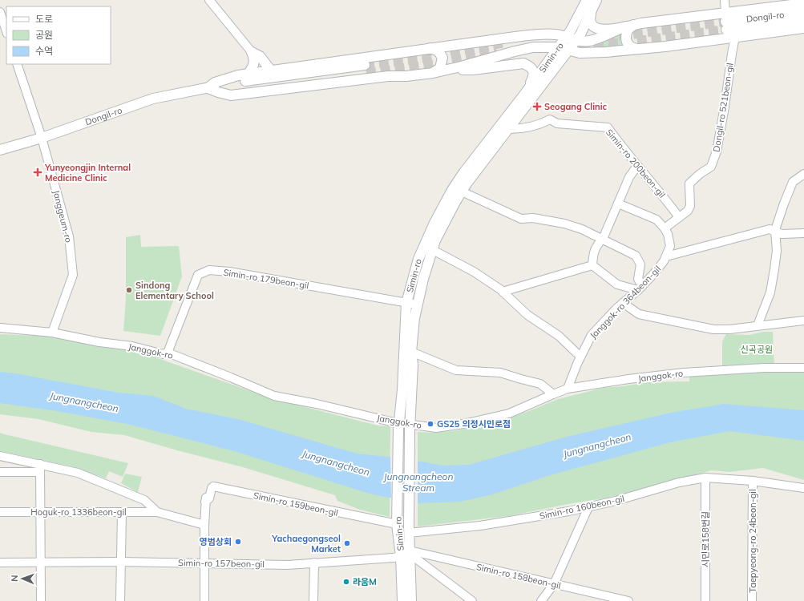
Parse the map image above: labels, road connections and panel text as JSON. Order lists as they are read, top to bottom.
{
  "streets": {
    "street": [
      "Dongil-ro",
      "Simin-ro",
      "Dongil-ro 521beon-gil",
      "Simin-ro 200beon-gil",
      "Janggeum-ro",
      "Simin-ro 179beon-gil",
      "Janggok-ro 364beon-gil",
      "Janggok-ro",
      "Simin-ro 159beon-gil",
      "Simin-ro 160beon-gil",
      "Hoguk-ro 1336beon-gil",
      "시민로158번길",
      "Taepyeong-ro 24beon-gil",
      "Simin-ro 157beon-gil",
      "Simin-ro 158beon-gil"
    ]
  },
  "crossings": [
    ["Dongil-ro", "Janggeum-ro"],
    ["Simin-ro", "Simin-ro 200beon-gil"],
    ["Simin-ro", "Simin-ro 179beon-gil"],
    ["Simin-ro", "Janggok-ro"],
    ["Simin-ro", "Simin-ro 159beon-gil"],
    ["Simin-ro", "Simin-ro 160beon-gil"],
    ["Simin-ro", "Simin-ro 157beon-gil"],
    ["Simin-ro", "Simin-ro 158beon-gil"],
    ["Dongil-ro 521beon-gil", "Simin-ro 200beon-gil"],
    ["Janggeum-ro", "Janggok-ro"],
    ["Simin-ro 179beon-gil", "Janggok-ro"],
    ["Janggok-ro 364beon-gil", "Janggok-ro"],
    ["Simin-ro 160beon-gil", "시민로158번길"],
    ["Simin-ro 160beon-gil", "Taepyeong-ro 24beon-gil"],
    ["Simin-ro 157beon-gil", "Simin-ro 158beon-gil"]
  ],
  "water": ["Jungnangcheon", "Jungnangcheon Stream"],
  "parks": ["신곡공원"],
  "places": {
    "health": ["Seogang Clinic", "Yunyeongjin Internal Medicine Clinic"],
    "other": [
      "Sindong Elementary School",
      "GS25 의정시민로점",
      "영범상회",
      "Yachaegongseol Market",
      "라움M"
    ]
  },
  "legend": ["도로", "공원", "수역"],
  "north": "left"
}
